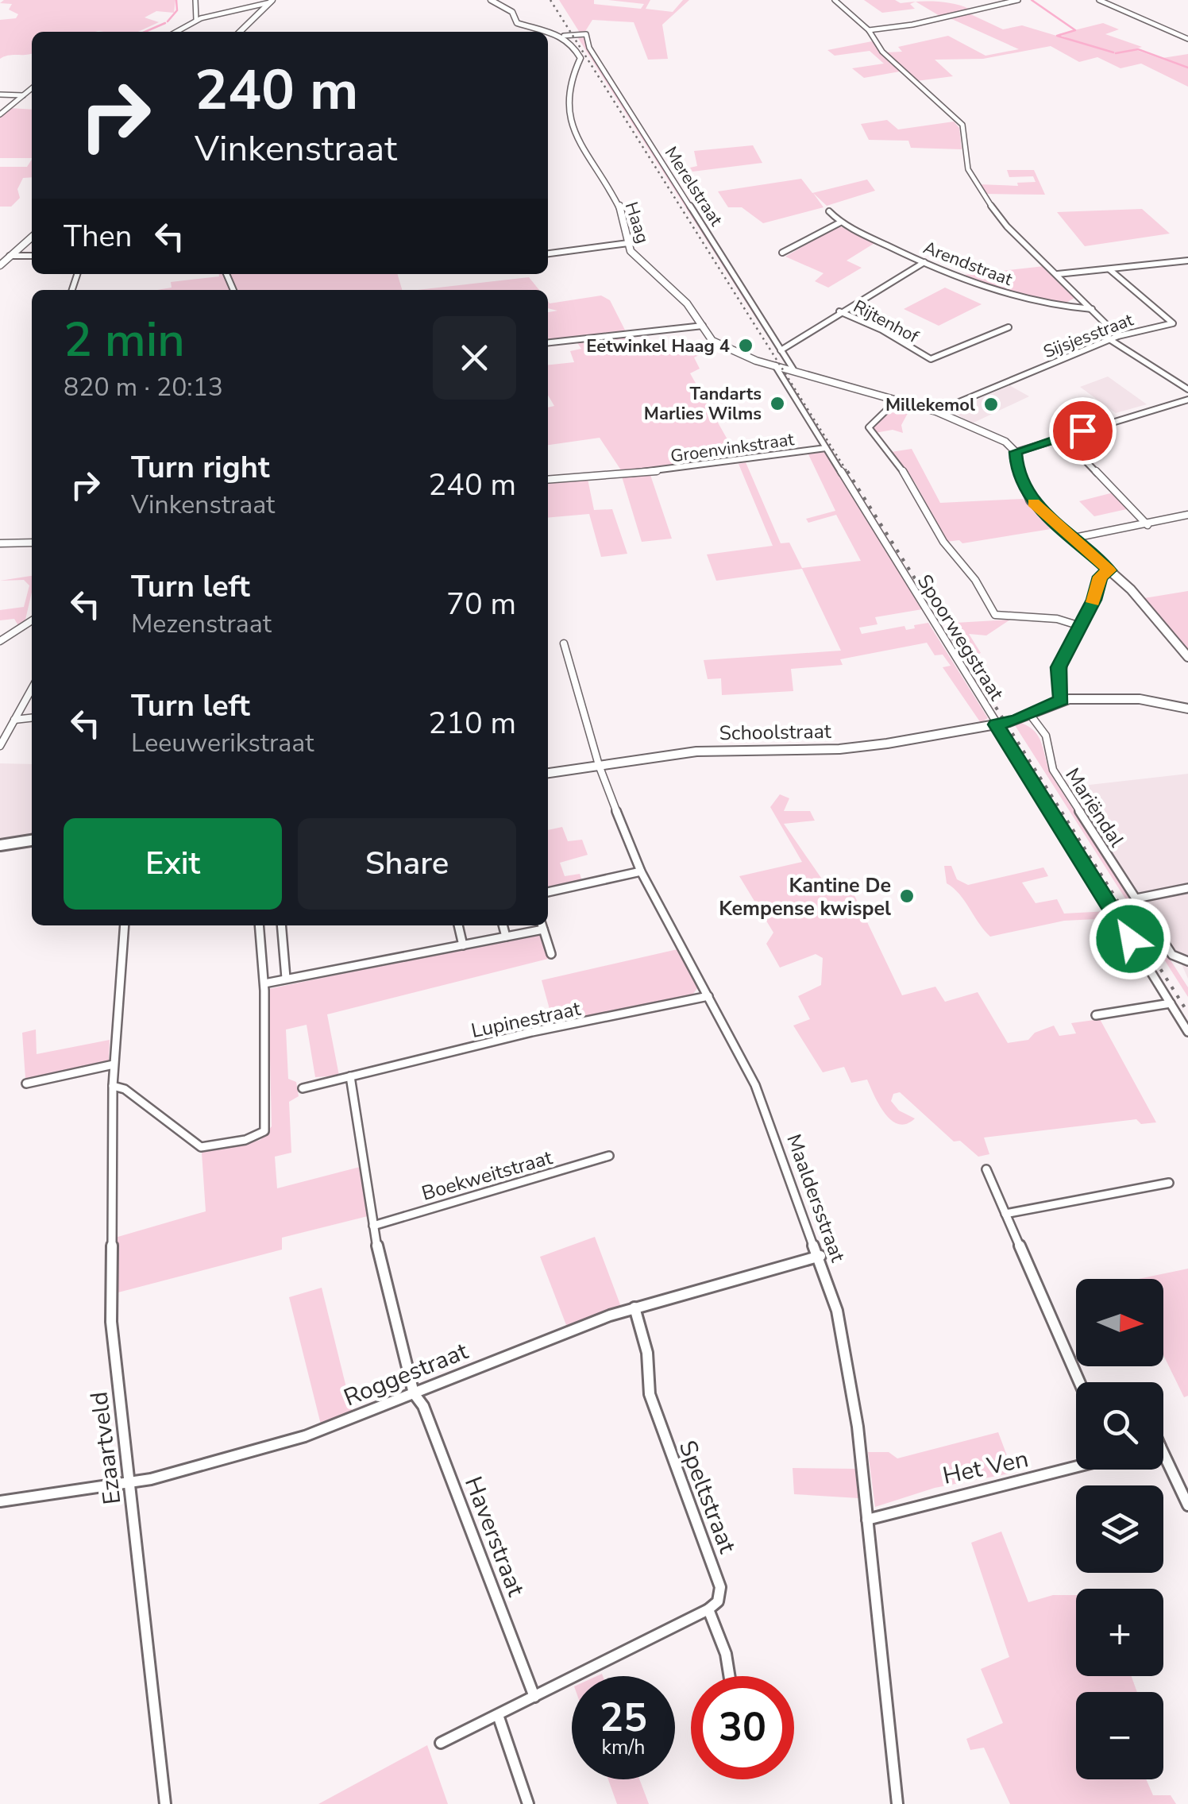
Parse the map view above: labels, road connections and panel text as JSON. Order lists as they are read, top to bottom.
{
  "streets": {
    "street": [
      "Merelstraat",
      "Haag",
      "Arendstraat",
      "Rijtenhof",
      "Sijsjesstraat",
      "Groenvinkstraat",
      "Spoorwegstraat",
      "Schoolstraat",
      "Mariëndal",
      "Lupinestraat",
      "Boekweitstraat",
      "Maaldersstraat",
      "Roggestraat",
      "Ezaartveld",
      "Het Ven",
      "Speltstraat",
      "Haverstraat"
    ]
  },
  "crossings": [
    ["Merelstraat", "Haag"],
    ["Haag", "Sijsjesstraat"],
    ["Haag", "Groenvinkstraat"],
    ["Groenvinkstraat", "Spoorwegstraat"],
    ["Spoorwegstraat", "Schoolstraat"],
    ["Schoolstraat", "Mariëndal"],
    ["Schoolstraat", "Maaldersstraat"],
    ["Lupinestraat", "Maaldersstraat"],
    ["Maaldersstraat", "Roggestraat"],
    ["Maaldersstraat", "Het Ven"],
    ["Roggestraat", "Ezaartveld"],
    ["Roggestraat", "Speltstraat"],
    ["Roggestraat", "Haverstraat"]
  ],
  "places": [
    "Eetwinkel Haag 4",
    "Tandarts Marlies Wilms",
    "Millekemol",
    "Kantine De Kempense kwispel"
  ],
  "north": "right",
  "page": {
    "turn": ["240 m", "Vinkenstraat"],
    "then": "Then",
    "heading": ["2 min", "820 m · 20:13"],
    "list": [
      {
        "name": "Turn right",
        "note": "Vinkenstraat",
        "value": "240 m"
      },
      {
        "name": "Turn left",
        "note": "Mezenstraat",
        "value": "70 m"
      },
      {
        "name": "Turn left",
        "note": "Leeuwerikstraat",
        "value": "210 m"
      }
    ],
    "buttons": ["Exit", "Share"],
    "map_buttons": ["+", "−"],
    "speed": "25 km/h",
    "limit": "30"
  }
}
